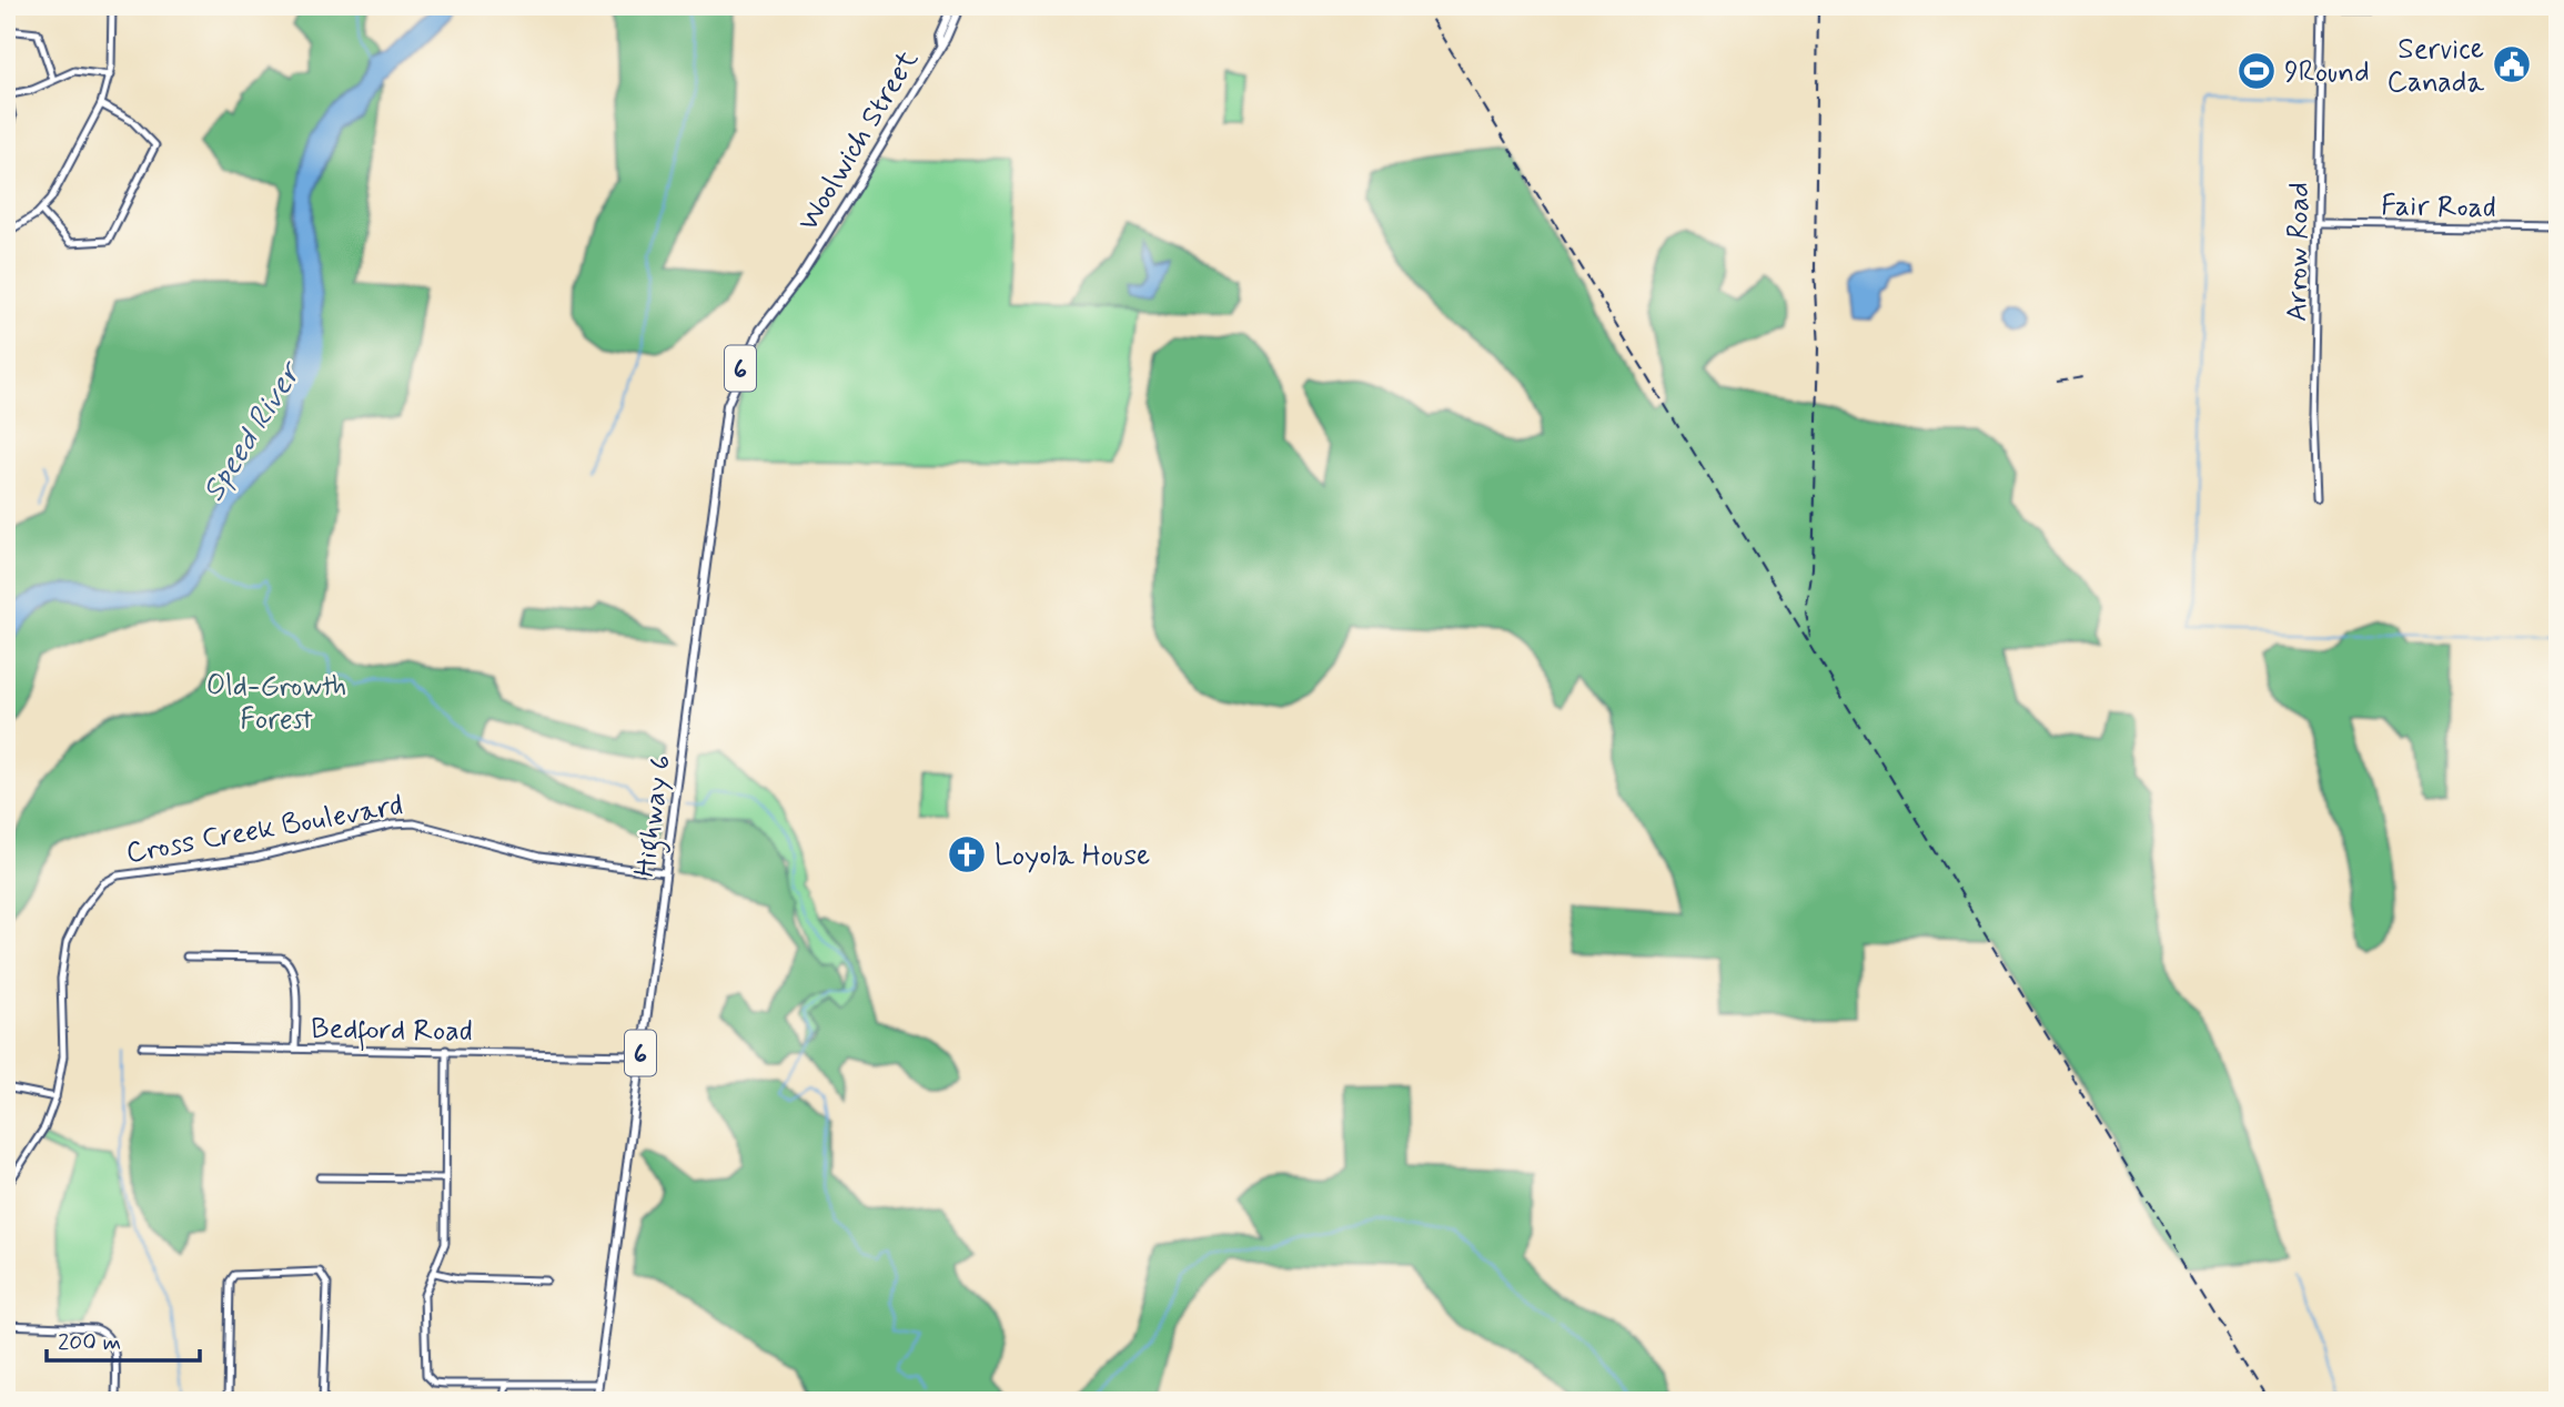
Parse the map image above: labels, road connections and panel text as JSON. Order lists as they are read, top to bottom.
{
  "streets": {
    "main road": ["Woolwich Street", "6", "Highway 6"],
    "street": [
      "Fair Road",
      "Arrow Road",
      "Cross Creek Boulevard",
      "Bedford Road"
    ]
  },
  "crossings": [
    ["Woolwich Street", "Highway 6"],
    ["Fair Road", "Arrow Road"],
    ["Highway 6", "Cross Creek Boulevard"],
    ["Highway 6", "Bedford Road"]
  ],
  "water": ["Speed River"],
  "parks": ["Old-Growth Forest"],
  "places": {
    "public building": ["Service Canada"],
    "sports": ["9Round"],
    "church": ["Loyola House"]
  },
  "scale_bar": "200 m"
}
